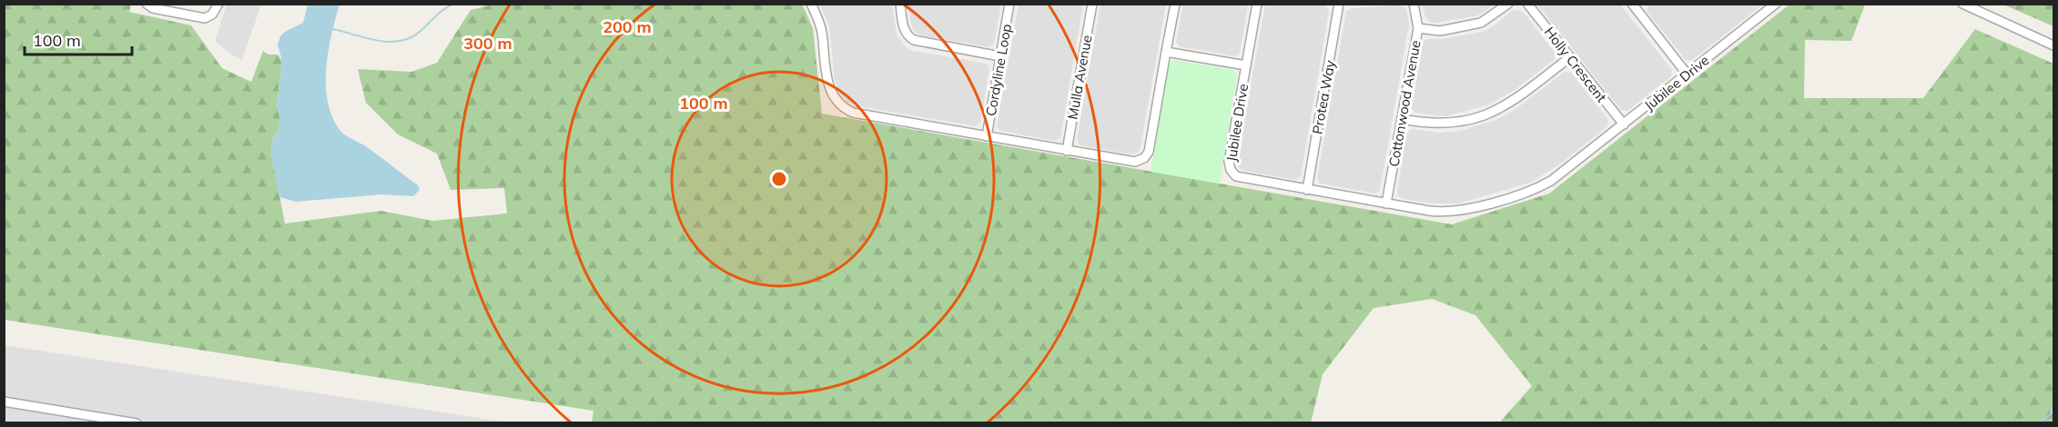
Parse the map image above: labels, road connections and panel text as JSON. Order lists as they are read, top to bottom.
{
  "streets": {
    "street": [
      "Holly Crescent",
      "Cordyline Loop",
      "Mulla Avenue",
      "Jubilee Drive",
      "Protea Way",
      "Cottonwood Avenue"
    ]
  },
  "crossings": [
    ["Holly Crescent", "Jubilee Drive"],
    ["Jubilee Drive", "Protea Way"],
    ["Jubilee Drive", "Cottonwood Avenue"]
  ],
  "scale_bar": "100 m",
  "rings": ["200 m", "300 m", "100 m"]
}
